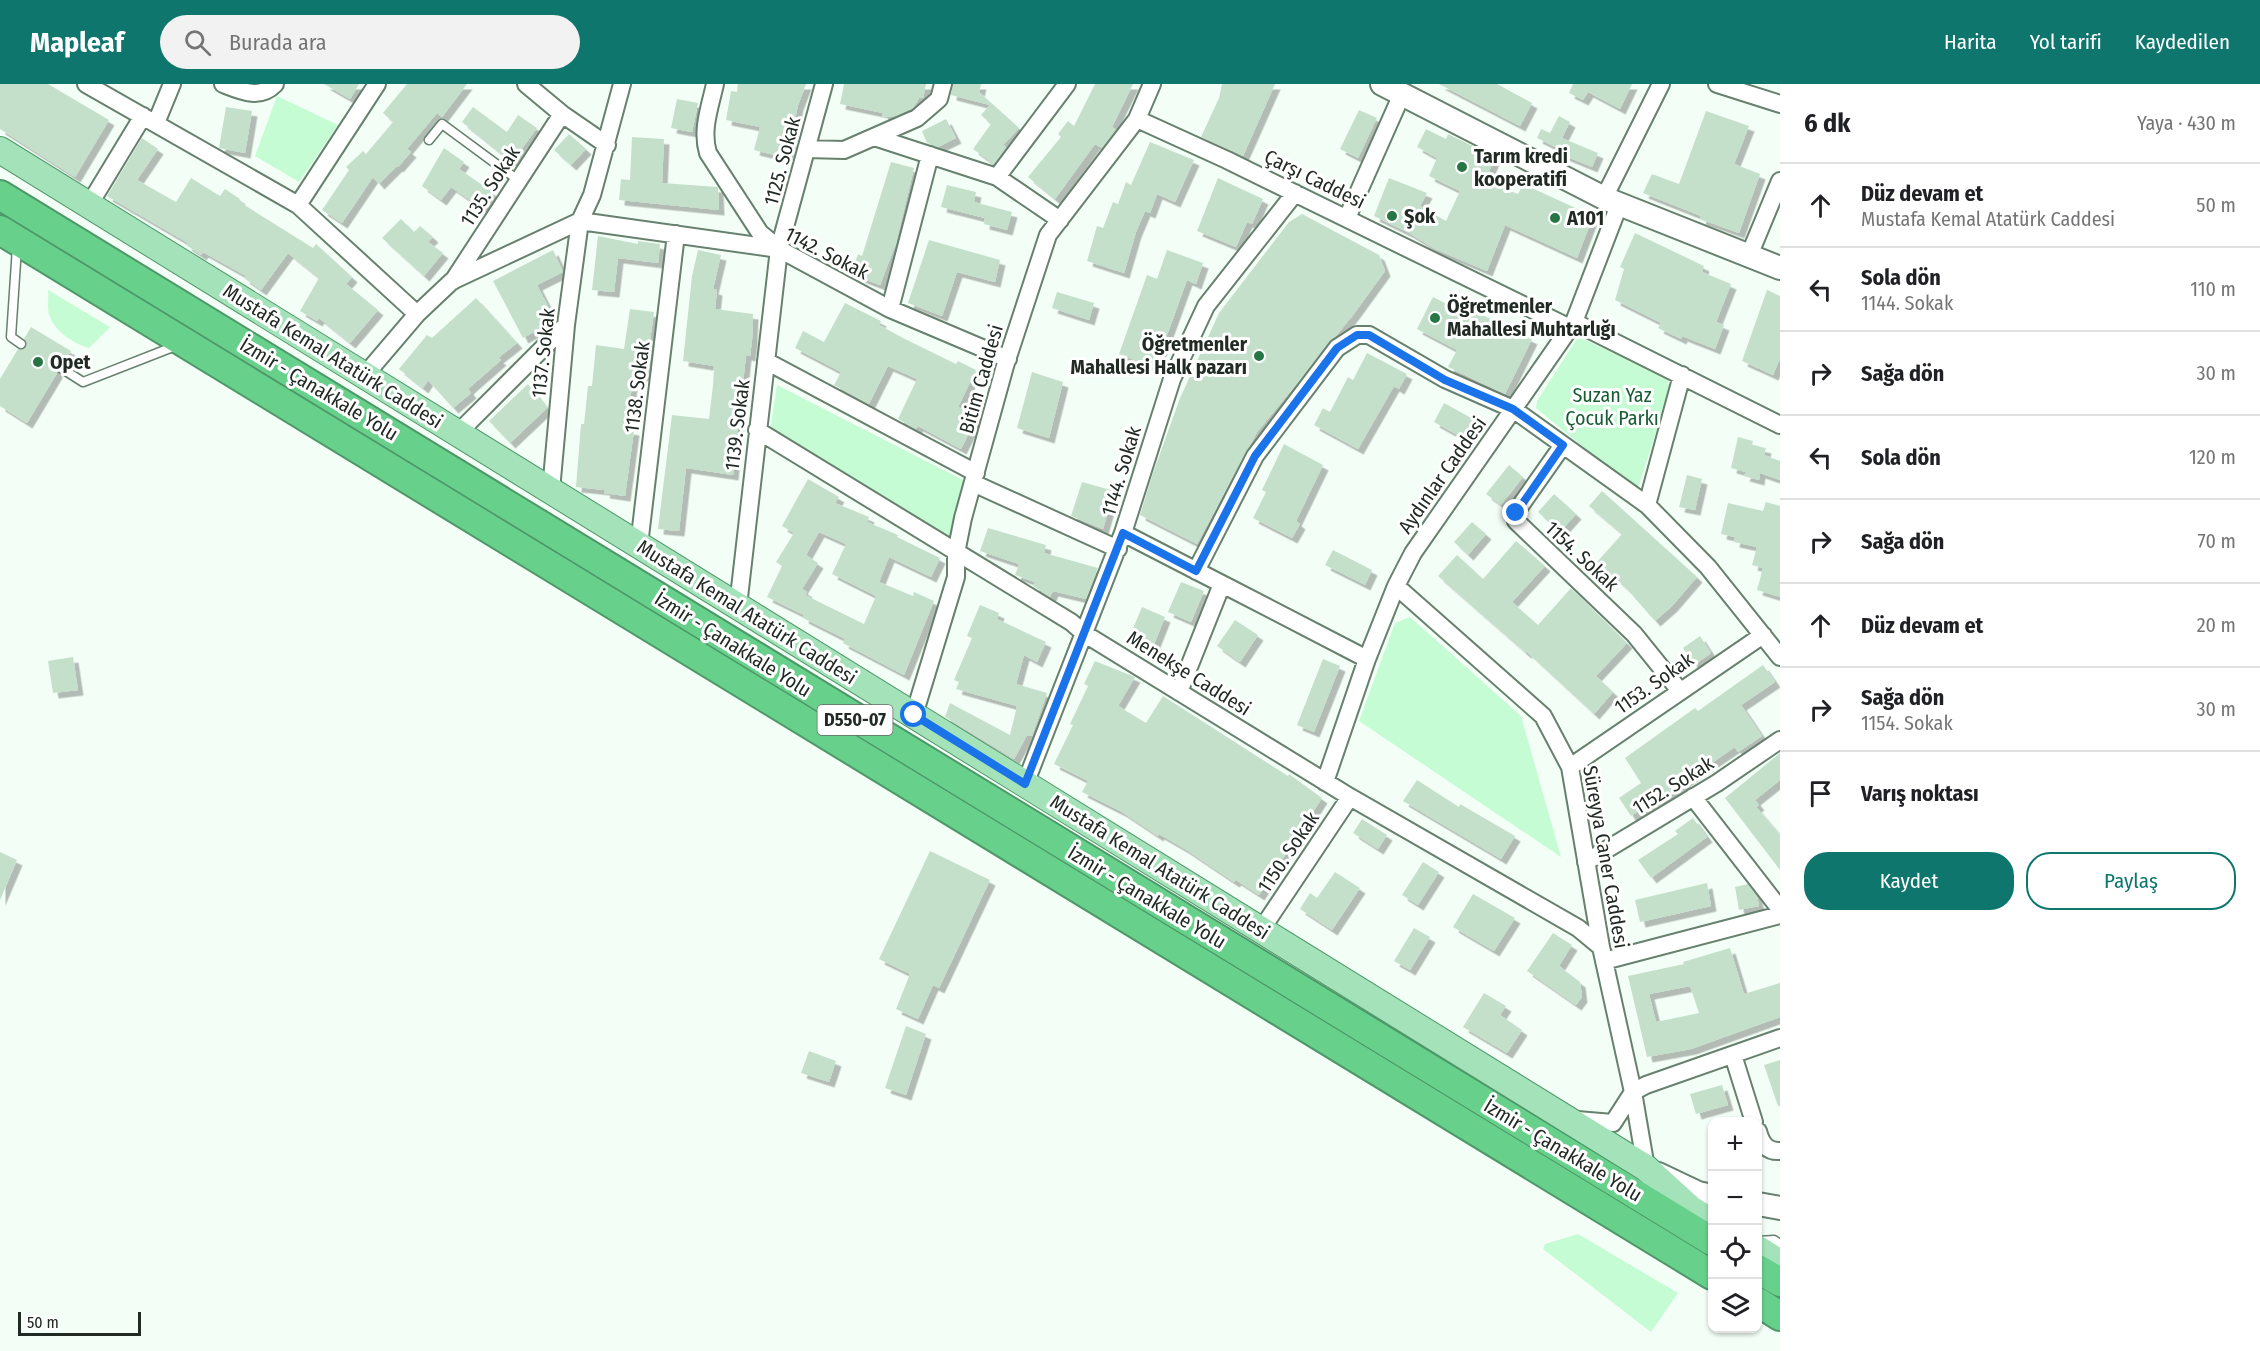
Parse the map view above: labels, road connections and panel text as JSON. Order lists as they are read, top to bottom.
{
  "streets": {
    "highway": ["İzmir - Çanakkale Yolu", "D550-07"],
    "main road": ["Mustafa Kemal Atatürk Caddesi"],
    "street": [
      "1125. Sokak",
      "Çarşı Caddesi",
      "1135. Sokak",
      "1142. Sokak",
      "1137. Sokak",
      "Bitim Caddesi",
      "1138. Sokak",
      "1139. Sokak",
      "1144. Sokak",
      "Aydınlar Caddesi",
      "1154. Sokak",
      "Menekşe Caddesi",
      "1153. Sokak",
      "1152. Sokak",
      "1150. Sokak",
      "Süreyya Caner Caddesi"
    ]
  },
  "crossings": [
    ["1125. Sokak", "1142. Sokak"],
    ["1125. Sokak", "1139. Sokak"],
    ["Çarşı Caddesi", "Bitim Caddesi"],
    ["Çarşı Caddesi", "1144. Sokak"],
    ["Çarşı Caddesi", "Aydınlar Caddesi"],
    ["1142. Sokak", "1137. Sokak"],
    ["1142. Sokak", "Bitim Caddesi"],
    ["1142. Sokak", "1138. Sokak"],
    ["1142. Sokak", "1139. Sokak"],
    ["1137. Sokak", "Mustafa Kemal Atatürk Caddesi"],
    ["Mustafa Kemal Atatürk Caddesi", "Bitim Caddesi"],
    ["Mustafa Kemal Atatürk Caddesi", "1138. Sokak"],
    ["Mustafa Kemal Atatürk Caddesi", "1139. Sokak"],
    ["Mustafa Kemal Atatürk Caddesi", "1144. Sokak"],
    ["Mustafa Kemal Atatürk Caddesi", "1150. Sokak"],
    ["Mustafa Kemal Atatürk Caddesi", "Süreyya Caner Caddesi"],
    ["Bitim Caddesi", "Menekşe Caddesi"],
    ["1139. Sokak", "Menekşe Caddesi"],
    ["1144. Sokak", "Menekşe Caddesi"],
    ["Aydınlar Caddesi", "Menekşe Caddesi"],
    ["Aydınlar Caddesi", "Süreyya Caner Caddesi"],
    ["1154. Sokak", "1153. Sokak"],
    ["Menekşe Caddesi", "1150. Sokak"],
    ["Menekşe Caddesi", "Süreyya Caner Caddesi"],
    ["1153. Sokak", "Süreyya Caner Caddesi"],
    ["1152. Sokak", "Süreyya Caner Caddesi"]
  ],
  "parks": ["Suzan Yaz Çocuk Parkı"],
  "places": [
    "Tarım kredi kooperatifi",
    "Şok",
    "A101",
    "Öğretmenler Mahallesi Muhtarlığı",
    "Öğretmenler Mahallesi Halk pazarı",
    "Opet"
  ],
  "scale_bar": "50 m",
  "page": {
    "header": "Mapleaf",
    "search": "Burada ara",
    "nav": ["Harita", "Yol tarifi", "Kaydedilen"],
    "heading": ["6 dk", "Yaya · 430 m"],
    "list": [
      ["Düz devam et", "Mustafa Kemal Atatürk Caddesi", "50 m"],
      ["Sola dön", "1144. Sokak", "110 m"],
      ["Sağa dön", "30 m"],
      ["Sola dön", "120 m"],
      ["Sağa dön", "70 m"],
      ["Düz devam et", "20 m"],
      ["Sağa dön", "1154. Sokak", "30 m"],
      "Varış noktası"
    ],
    "buttons": ["Kaydet", "Paylaş"],
    "map_buttons": ["+", "−"],
    "scale": "50 m"
  }
}
